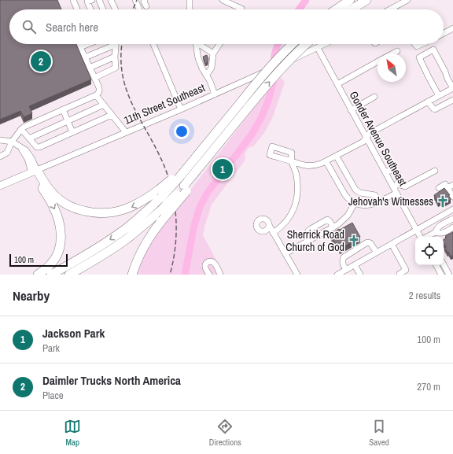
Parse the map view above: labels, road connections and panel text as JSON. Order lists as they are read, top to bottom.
{
  "streets": {
    "main road": ["11th Street Southeast"],
    "street": ["Gonder Avenue Southeast"]
  },
  "crossings": [
    ["11th Street Southeast", "Gonder Avenue Southeast"]
  ],
  "places": {
    "church": ["Jehovah's Witnesses", "Sherrick Road Church of God"]
  },
  "scale_bar": "100 m",
  "north": "top left",
  "page": {
    "search": "Search here",
    "pins": ["2", "1"],
    "scale": "100 m",
    "heading": ["Nearby", "2 results"],
    "list": [
      {
        "mark": "1",
        "name": "Jackson Park",
        "note": "Park",
        "value": "100 m"
      },
      {
        "mark": "2",
        "name": "Daimler Trucks North America",
        "note": "Place",
        "value": "270 m"
      }
    ],
    "nav": ["Map", "Directions", "Saved"]
  }
}
